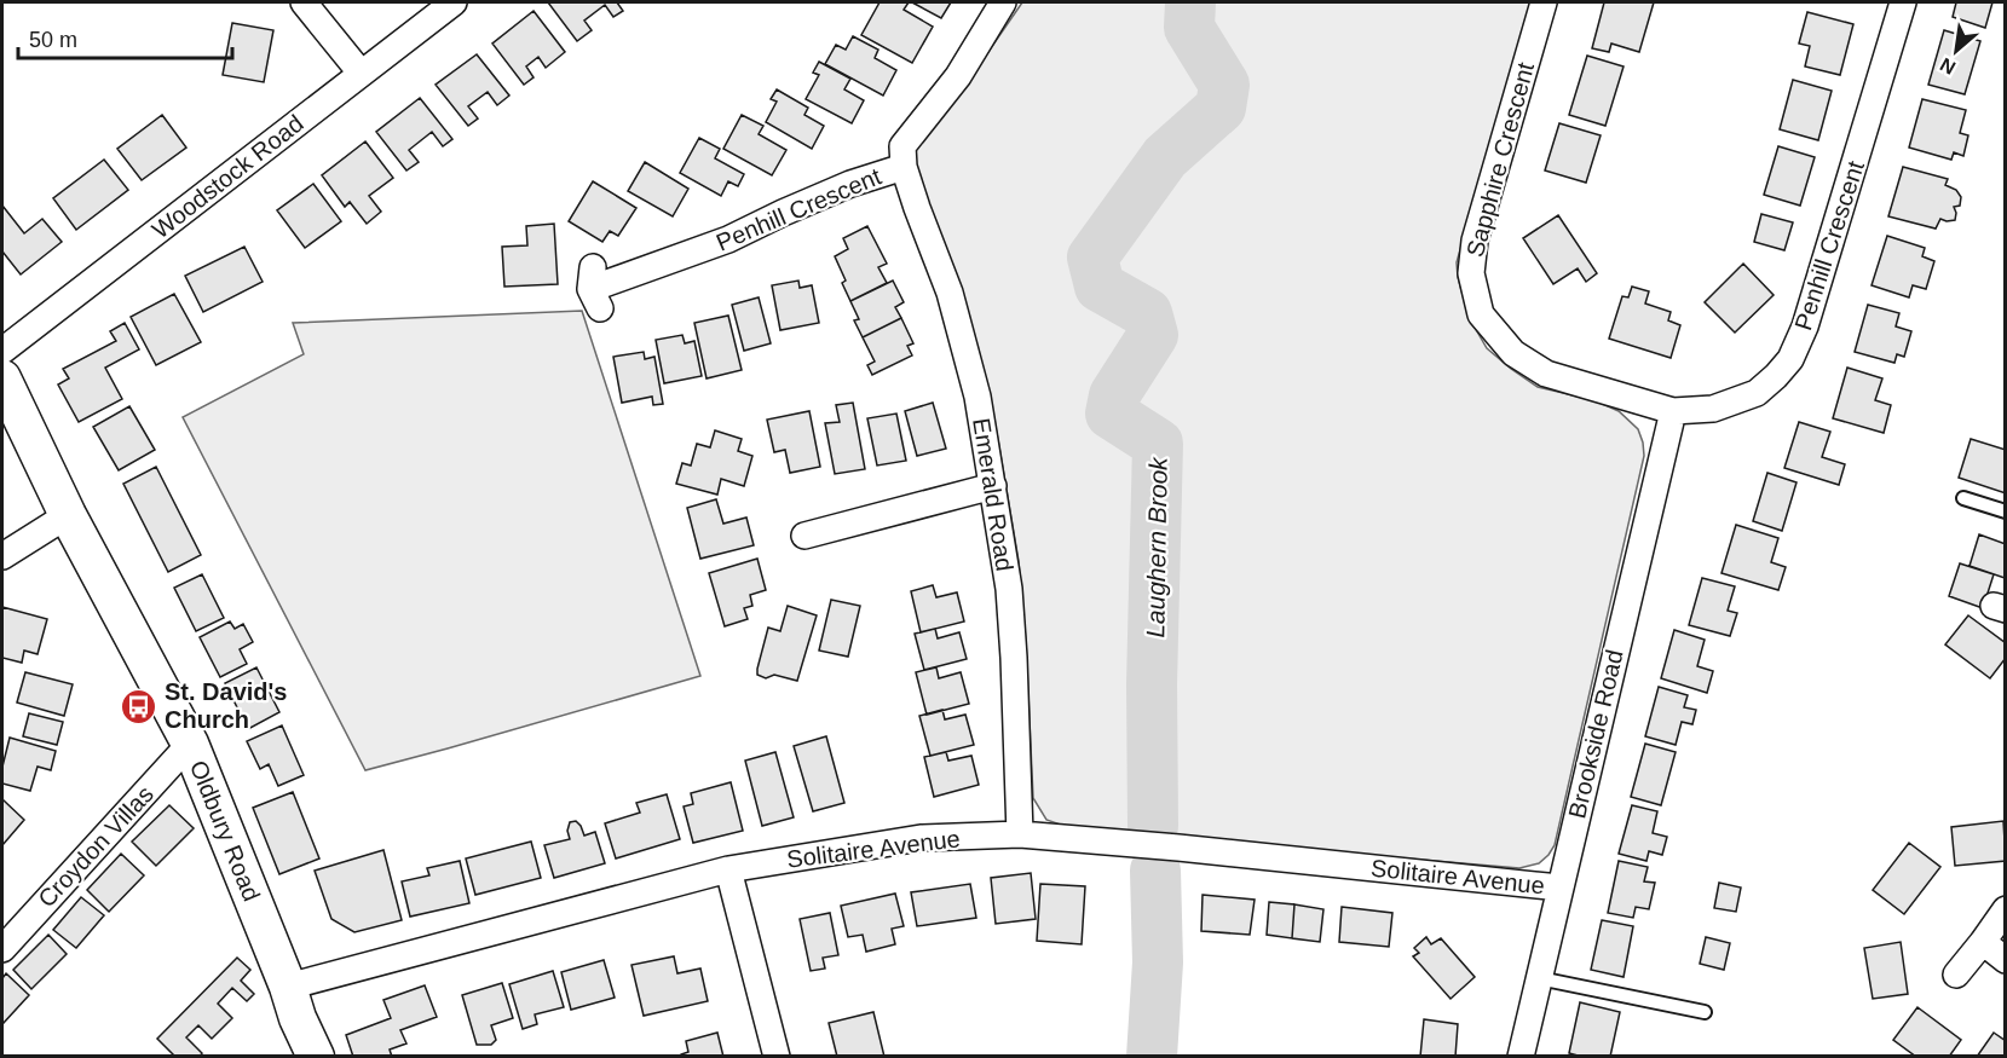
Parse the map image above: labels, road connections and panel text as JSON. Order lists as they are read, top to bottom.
{
  "streets": {
    "street": [
      "Sapphire Crescent",
      "Woodstock Road",
      "Penhill Crescent",
      "Emerald Road",
      "Brookside Road",
      "Oldbury Road",
      "Croydon Villas",
      "Solitaire Avenue"
    ]
  },
  "crossings": [
    ["Sapphire Crescent", "Penhill Crescent"],
    ["Sapphire Crescent", "Brookside Road"],
    ["Penhill Crescent", "Emerald Road"],
    ["Penhill Crescent", "Brookside Road"],
    ["Emerald Road", "Solitaire Avenue"],
    ["Brookside Road", "Solitaire Avenue"],
    ["Oldbury Road", "Croydon Villas"],
    ["Oldbury Road", "Solitaire Avenue"]
  ],
  "water": ["Laughern Brook"],
  "places": {
    "bus stop": ["St. David's Church"]
  },
  "scale_bar": "50 m",
  "north": "bottom left"
}
